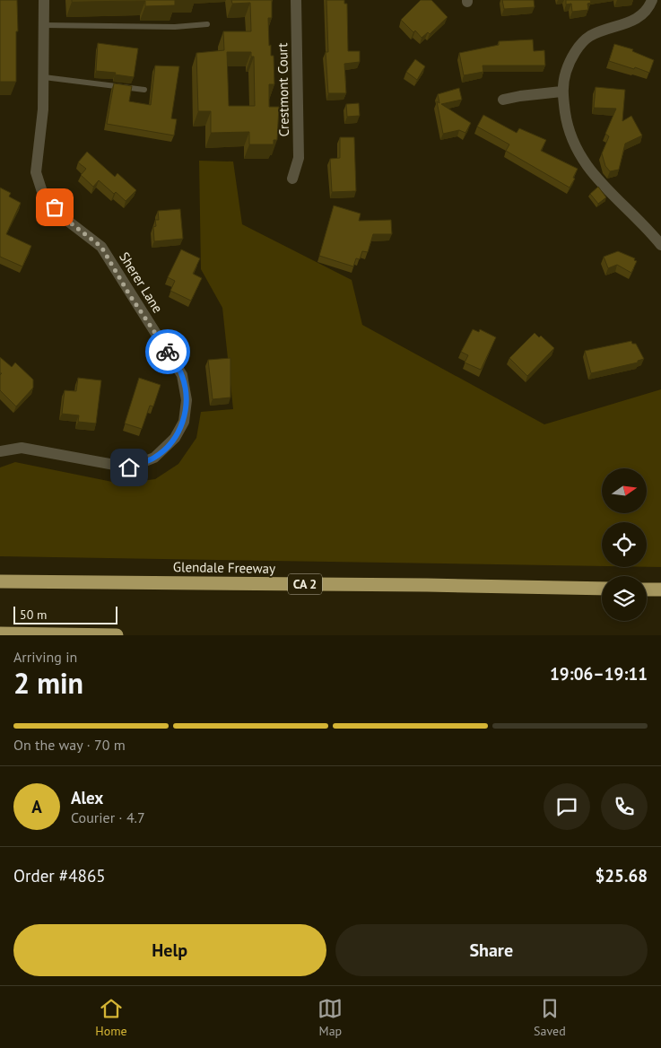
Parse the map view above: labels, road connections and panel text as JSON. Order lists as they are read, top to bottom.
{
  "streets": {
    "highway": ["Glendale Freeway", "CA 2"],
    "street": ["Crestmont Court", "Sherer Lane"]
  },
  "scale_bar": "50 m",
  "north": "right",
  "page": {
    "scale": "50 m",
    "heading": ["2 min", "Arriving in", "19:06–19:11"],
    "panel": [
      "Alex",
      "Courier · 4.7",
      "Order #4865",
      "$25.68"
    ],
    "bar": "On the way · 70 m",
    "round": "A",
    "buttons": ["Help", "Share"],
    "tabs": ["Home", "Map", "Saved"]
  }
}
